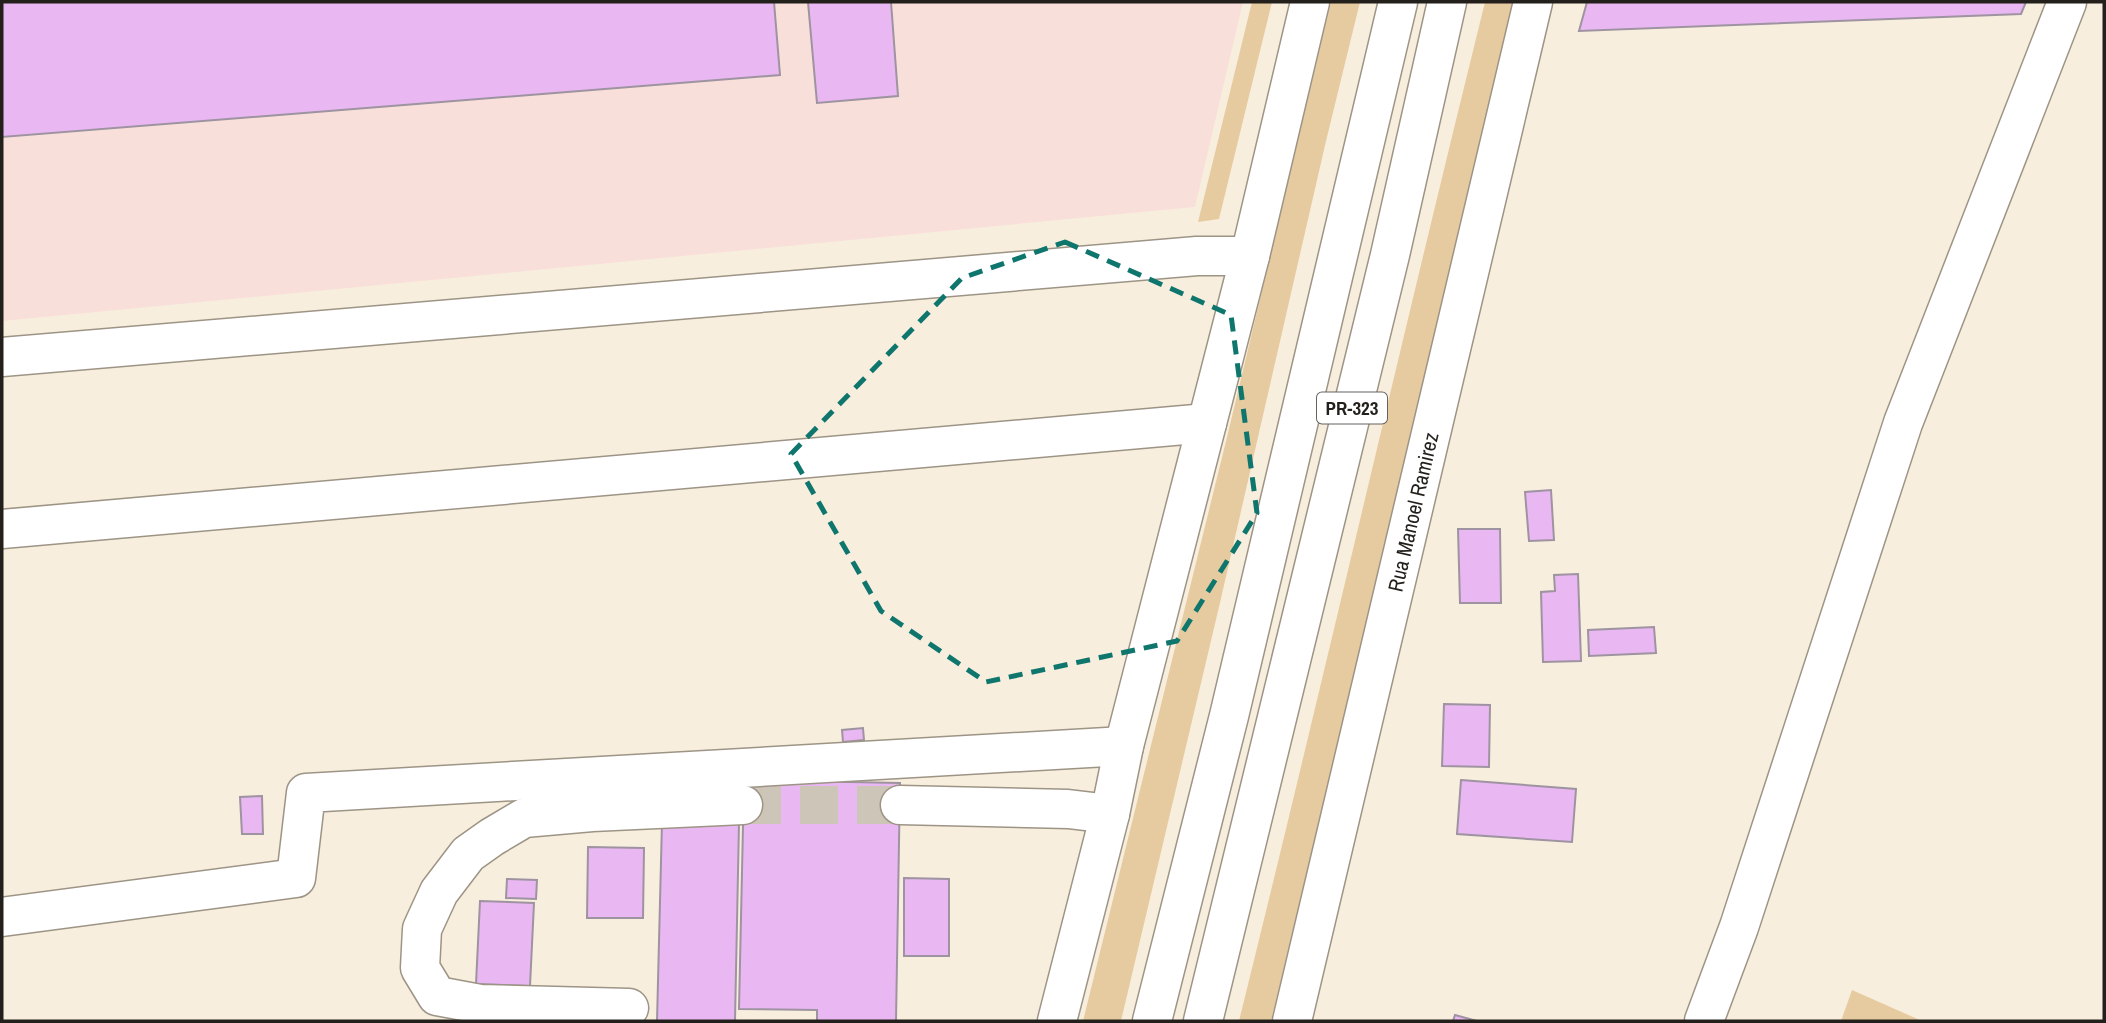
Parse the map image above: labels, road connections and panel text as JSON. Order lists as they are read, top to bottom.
{
  "streets": {
    "main road": ["PR-323", "Rua Manoel Ramirez"]
  }
}
